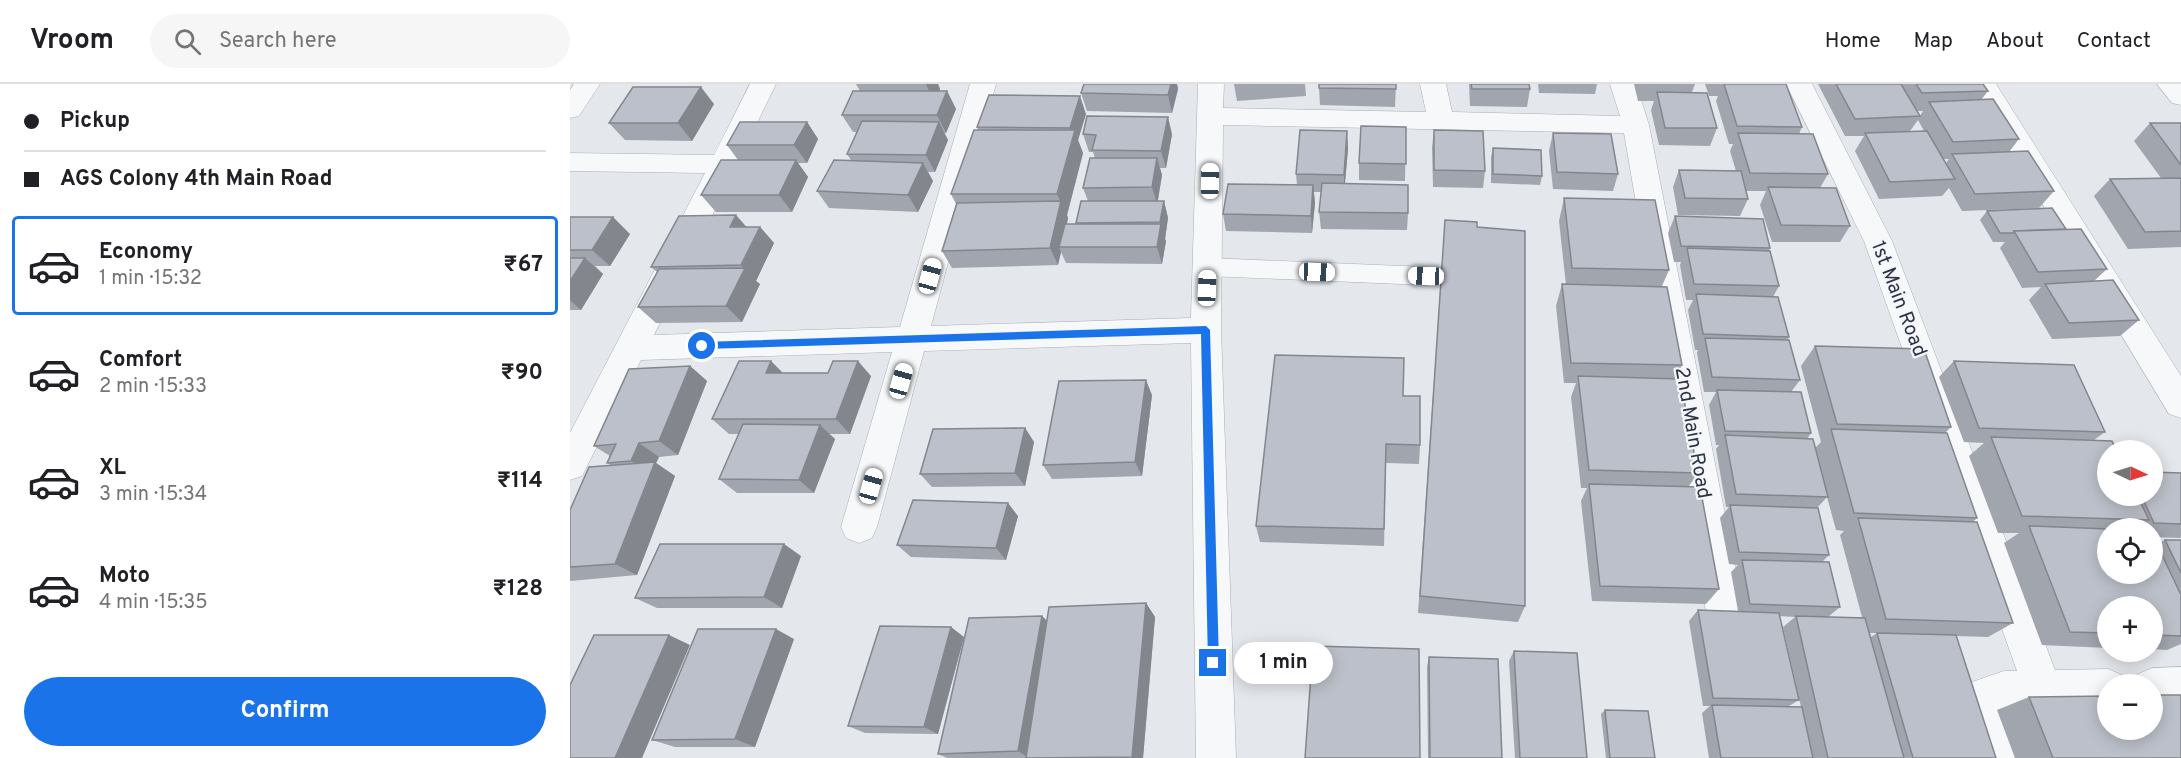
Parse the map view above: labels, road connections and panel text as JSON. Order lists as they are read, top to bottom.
{
  "streets": {
    "street": ["1st Main Road", "2nd Main Road"]
  },
  "north": "right",
  "page": {
    "header": "Vroom",
    "search": "Search here",
    "nav": [
      "Home",
      "Map",
      "About",
      "Contact"
    ],
    "banner": ["Pickup", "AGS Colony 4th Main Road"],
    "list": [
      {
        "name": "Economy",
        "note": "1 min · 15:32",
        "value": "₹67"
      },
      {
        "name": "Comfort",
        "note": "2 min · 15:33",
        "value": "₹90"
      },
      {
        "name": "XL",
        "note": "3 min · 15:34",
        "value": "₹114"
      },
      {
        "name": "Moto",
        "note": "4 min · 15:35",
        "value": "₹128"
      }
    ],
    "map_buttons": ["+", "−"],
    "bubble": "1 min",
    "buttons": "Confirm"
  }
}
